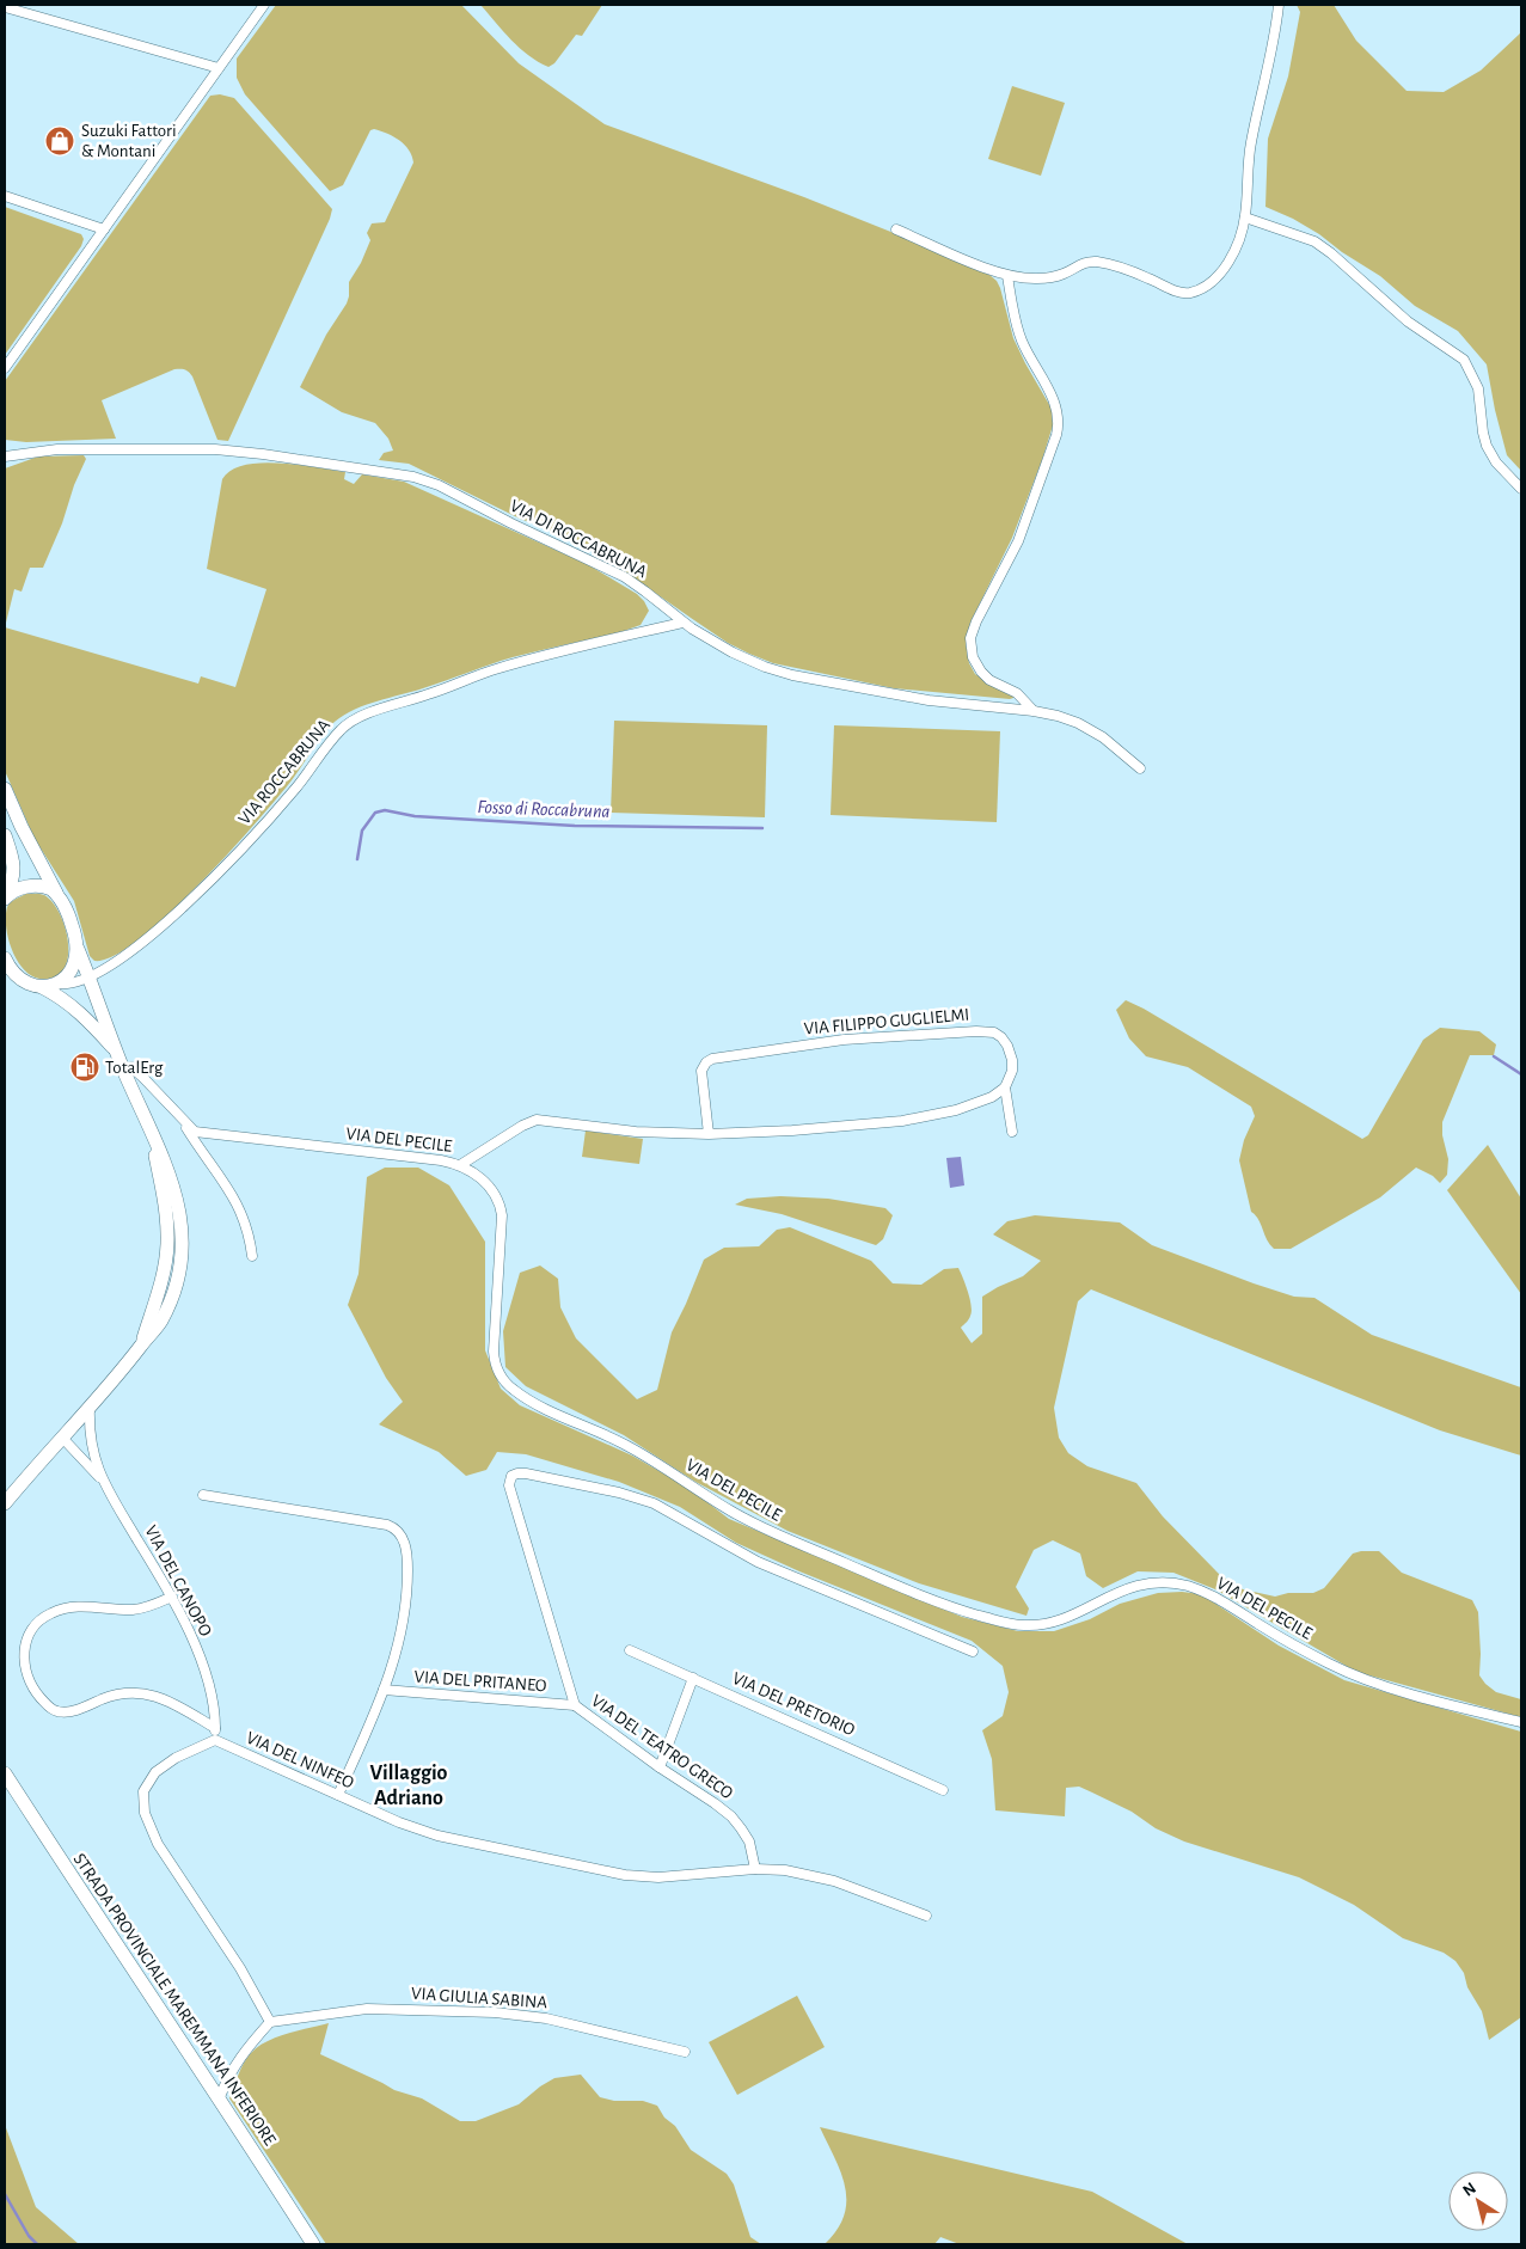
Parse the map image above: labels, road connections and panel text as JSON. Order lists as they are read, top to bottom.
{
  "streets": {
    "main road": ["STRADA PROVINCIALE MAREMMANA INFERIORE"],
    "street": [
      "VIA DI ROCCABRUNA",
      "VIA ROCCABRUNA",
      "VIA FILIPPO GUGLIELMI",
      "VIA DEL PECILE",
      "VIA DEL CANOPO",
      "VIA DEL PRITANEO",
      "VIA DEL PRETORIO",
      "VIA DEL TEATRO GRECO",
      "VIA DEL NINFEO",
      "VIA GIULIA SABINA"
    ]
  },
  "crossings": [
    ["VIA DI ROCCABRUNA", "VIA ROCCABRUNA"],
    ["VIA DEL CANOPO", "VIA DEL NINFEO"],
    ["VIA DEL PRITANEO", "VIA DEL TEATRO GRECO"],
    ["VIA DEL TEATRO GRECO", "VIA DEL NINFEO"]
  ],
  "districts": ["Villaggio Adriano"],
  "water": ["Fosso di Roccabruna"],
  "places": {
    "shop": ["Suzuki Fattori & Montani"],
    "fuel station": ["TotalErg"]
  },
  "north": "top left"
}
